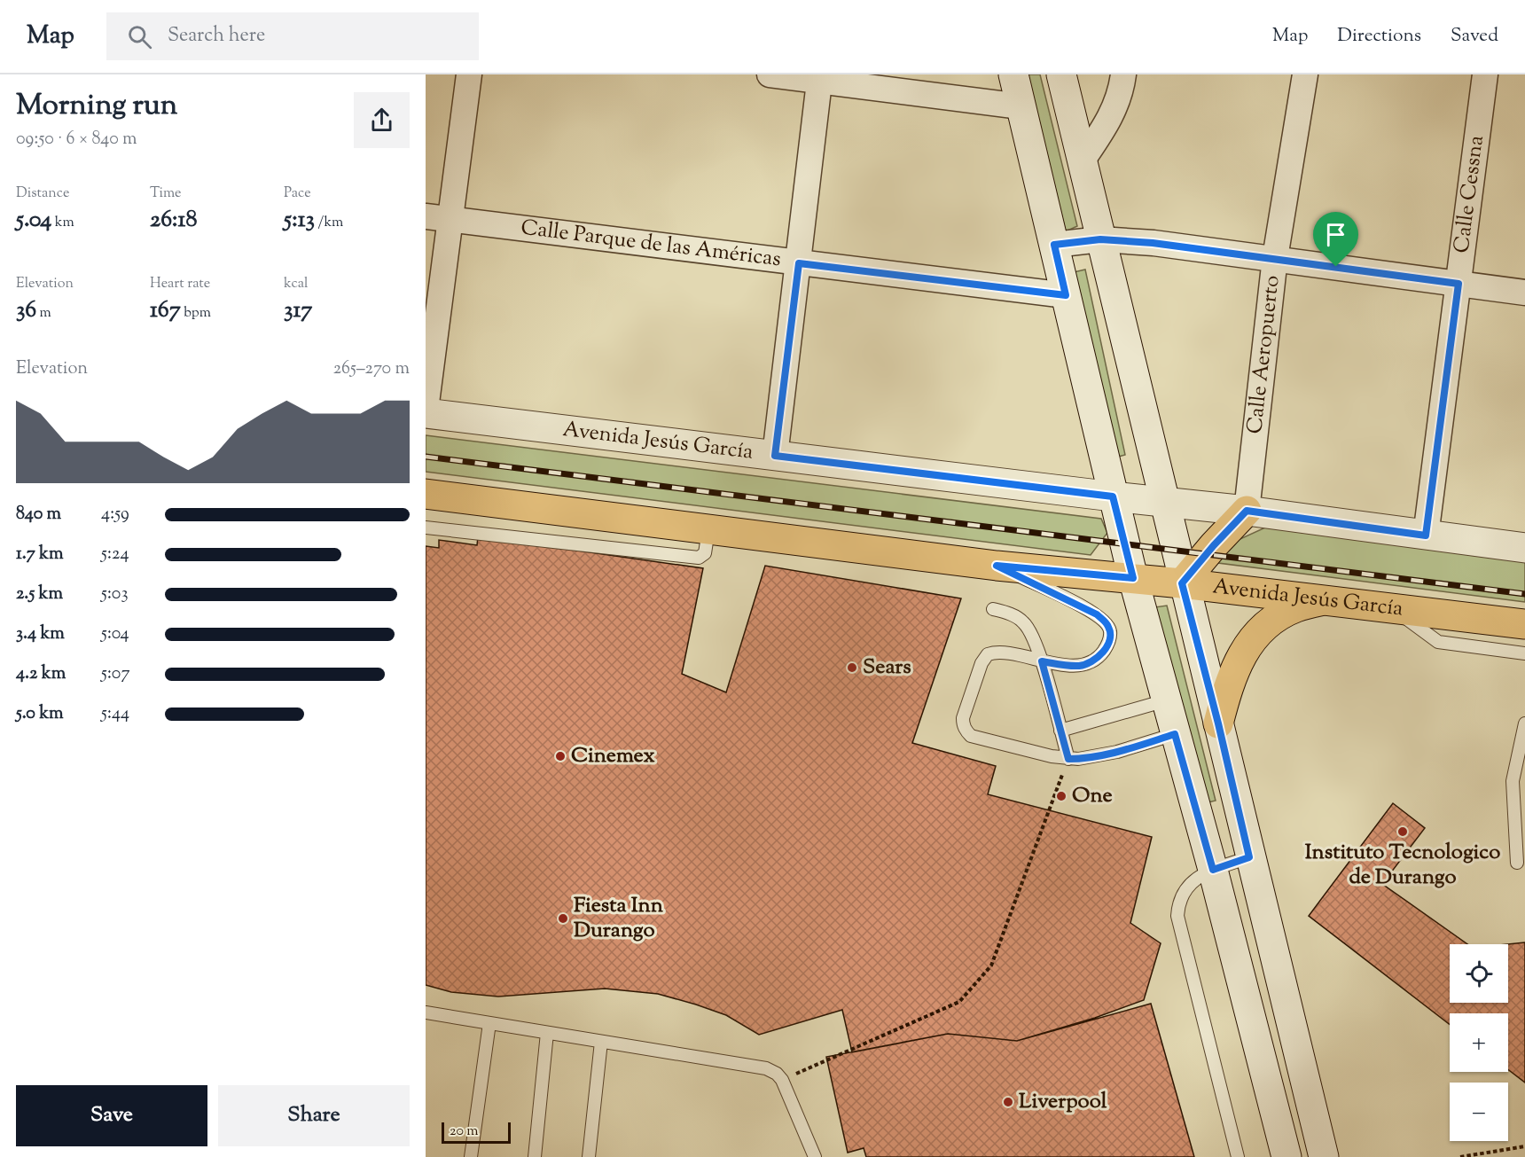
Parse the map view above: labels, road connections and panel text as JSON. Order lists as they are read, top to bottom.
{
  "streets": {
    "main road": ["Avenida Jesús García"],
    "street": ["Calle Cessna", "Calle Parque de las Américas", "Calle Aeropuerto"]
  },
  "crossings": [
    ["Calle Cessna", "Avenida Jesús García"],
    ["Calle Aeropuerto", "Avenida Jesús García"]
  ],
  "places": [
    "Sears",
    "Cinemex",
    "One",
    "Instituto Tecnologico de Durango",
    "Fiesta Inn Durango",
    "Liverpool"
  ],
  "scale_bar": "20 m",
  "page": {
    "header": "Map",
    "search": "Search here",
    "nav": ["Map", "Directions", "Saved"],
    "heading": ["Morning run", "09:50 · 6 × 840 m"],
    "stats": [
      ["Distance", "5.04 km"],
      ["Time", "26:18"],
      ["Pace", "5:13 /km"],
      ["Elevation", "36 m"],
      ["Heart rate", "167 bpm"],
      ["kcal", "317"]
    ],
    "chart": ["Elevation", "265–270 m"],
    "list": [
      {
        "name": "840 m",
        "note": "4:59"
      },
      {
        "name": "1.7 km",
        "note": "5:24"
      },
      {
        "name": "2.5 km",
        "note": "5:03"
      },
      {
        "name": "3.4 km",
        "note": "5:04"
      },
      {
        "name": "4.2 km",
        "note": "5:07"
      },
      {
        "name": "5.0 km",
        "note": "5:44"
      }
    ],
    "map_buttons": ["+", "−"],
    "buttons": ["Save", "Share"],
    "scale": "20 m"
  }
}
